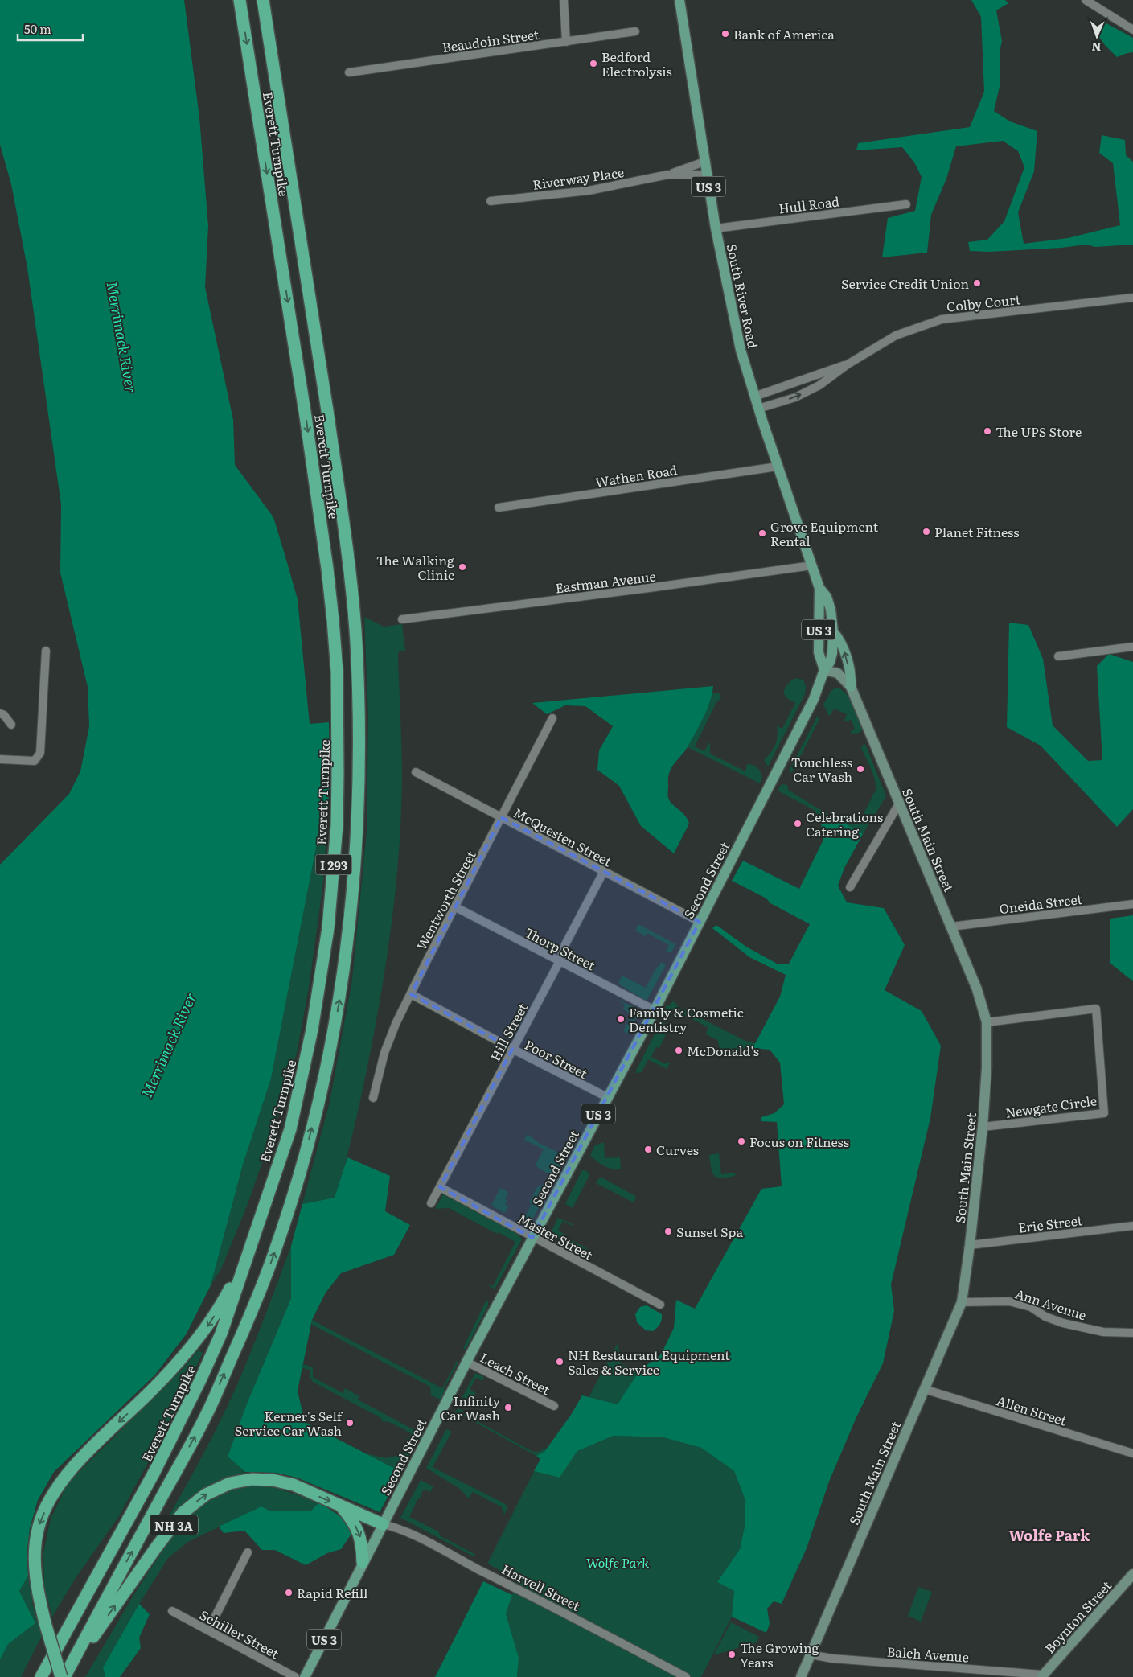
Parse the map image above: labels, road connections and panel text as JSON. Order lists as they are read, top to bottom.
{
  "streets": {
    "highway": ["Everett Turnpike", "I 293", "NH 3A"],
    "main road": [
      "US 3",
      "South River Road",
      "South Main Street",
      "Second Street",
      "Boynton Street"
    ],
    "street": [
      "Beaudoin Street",
      "Riverway Place",
      "Hull Road",
      "Colby Court",
      "Wathen Road",
      "Eastman Avenue",
      "McQuesten Street",
      "Wentworth Street",
      "Oneida Street",
      "Thorp Street",
      "Hill Street",
      "Poor Street",
      "Newgate Circle",
      "Erie Street",
      "Master Street",
      "Ann Avenue",
      "Leach Street",
      "Allen Street",
      "Harvell Street",
      "Schiller Street",
      "Balch Avenue"
    ]
  },
  "crossings": [
    ["Everett Turnpike", "NH 3A"],
    ["Riverway Place", "South River Road"],
    ["Hull Road", "South River Road"],
    ["South River Road", "Colby Court"],
    ["South River Road", "Wathen Road"],
    ["South River Road", "Eastman Avenue"],
    ["South River Road", "South Main Street"],
    ["South River Road", "Second Street"],
    ["McQuesten Street", "Second Street"],
    ["McQuesten Street", "Wentworth Street"],
    ["McQuesten Street", "Hill Street"],
    ["South Main Street", "Second Street"],
    ["South Main Street", "Oneida Street"],
    ["South Main Street", "Newgate Circle"],
    ["South Main Street", "Erie Street"],
    ["South Main Street", "Ann Avenue"],
    ["South Main Street", "Allen Street"],
    ["South Main Street", "Balch Avenue"],
    ["Second Street", "Thorp Street"],
    ["Second Street", "Poor Street"],
    ["Second Street", "Master Street"],
    ["Second Street", "Leach Street"],
    ["Second Street", "NH 3A"],
    ["Second Street", "Harvell Street"],
    ["Wentworth Street", "Thorp Street"],
    ["Wentworth Street", "Poor Street"],
    ["Thorp Street", "Hill Street"],
    ["Hill Street", "Poor Street"],
    ["Hill Street", "Master Street"],
    ["Boynton Street", "Balch Avenue"]
  ],
  "districts": ["Wolfe Park"],
  "water": ["Merrimack River"],
  "parks": ["Wolfe Park"],
  "places": [
    "Bank of America",
    "Bedford Electrolysis",
    "Service Credit Union",
    "The UPS Store",
    "Planet Fitness",
    "Grove Equipment Rental",
    "The Walking Clinic",
    "Touchless Car Wash",
    "Celebrations Catering",
    "Family & Cosmetic Dentistry",
    "McDonald's",
    "Focus on Fitness",
    "Curves",
    "Sunset Spa",
    "NH Restaurant Equipment Sales & Service",
    "Infinity Car Wash",
    "Kerner's Self Service Car Wash",
    "Rapid Refill",
    "The Growing Years"
  ],
  "scale_bar": "50 m",
  "north": "bottom"
}
